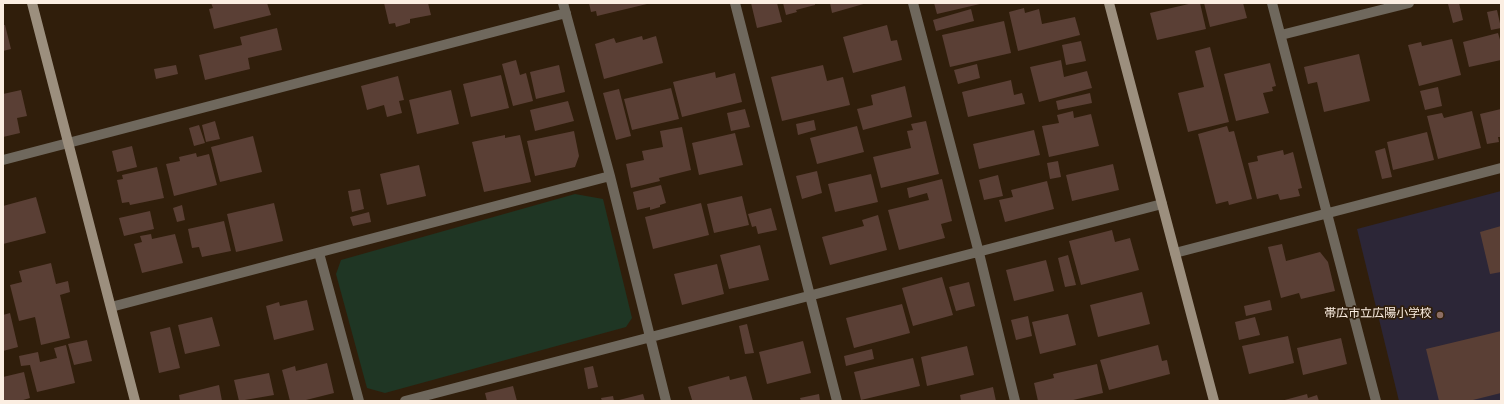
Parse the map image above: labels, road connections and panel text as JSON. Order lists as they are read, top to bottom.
{
  "places": ["帯広市立広陽小学校"]
}
